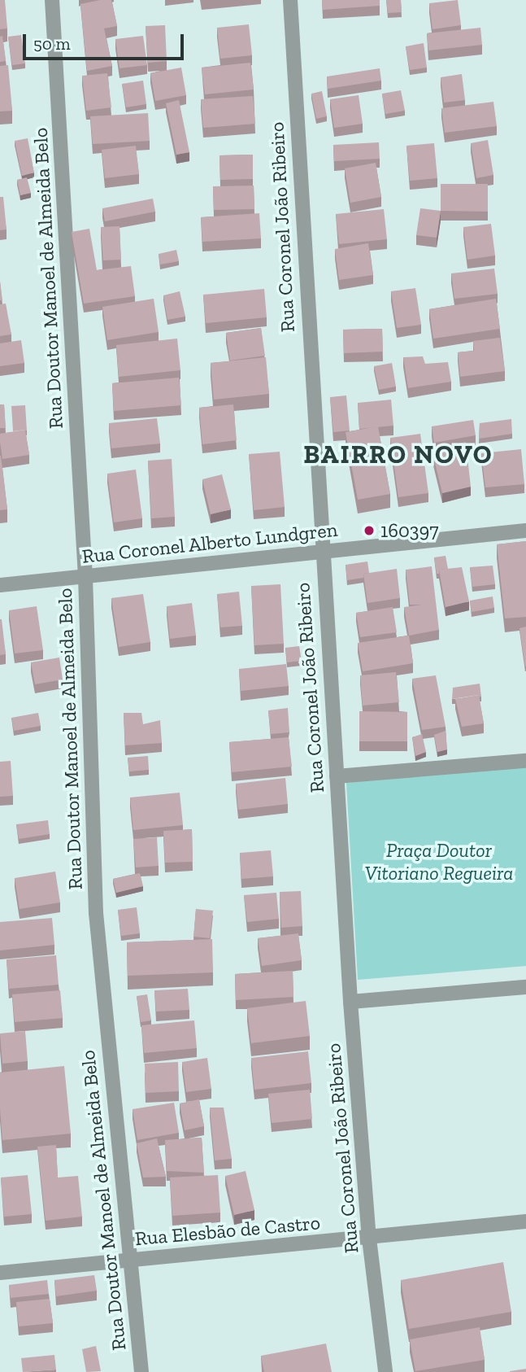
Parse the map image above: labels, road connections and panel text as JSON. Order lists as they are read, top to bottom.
{
  "streets": {
    "street": [
      "Rua Coronel João Ribeiro",
      "Rua Doutor Manoel de Almeida Belo",
      "Rua Coronel Alberto Lundgren",
      "Rua Elesbão de Castro"
    ]
  },
  "crossings": [
    ["Rua Coronel João Ribeiro", "Rua Coronel Alberto Lundgren"],
    ["Rua Coronel João Ribeiro", "Rua Elesbão de Castro"],
    ["Rua Doutor Manoel de Almeida Belo", "Rua Coronel Alberto Lundgren"],
    ["Rua Doutor Manoel de Almeida Belo", "Rua Elesbão de Castro"]
  ],
  "districts": ["BAIRRO NOVO"],
  "parks": ["Praça Doutor Vitoriano Regueira"],
  "places": ["160397"],
  "scale_bar": "50 m"
}
